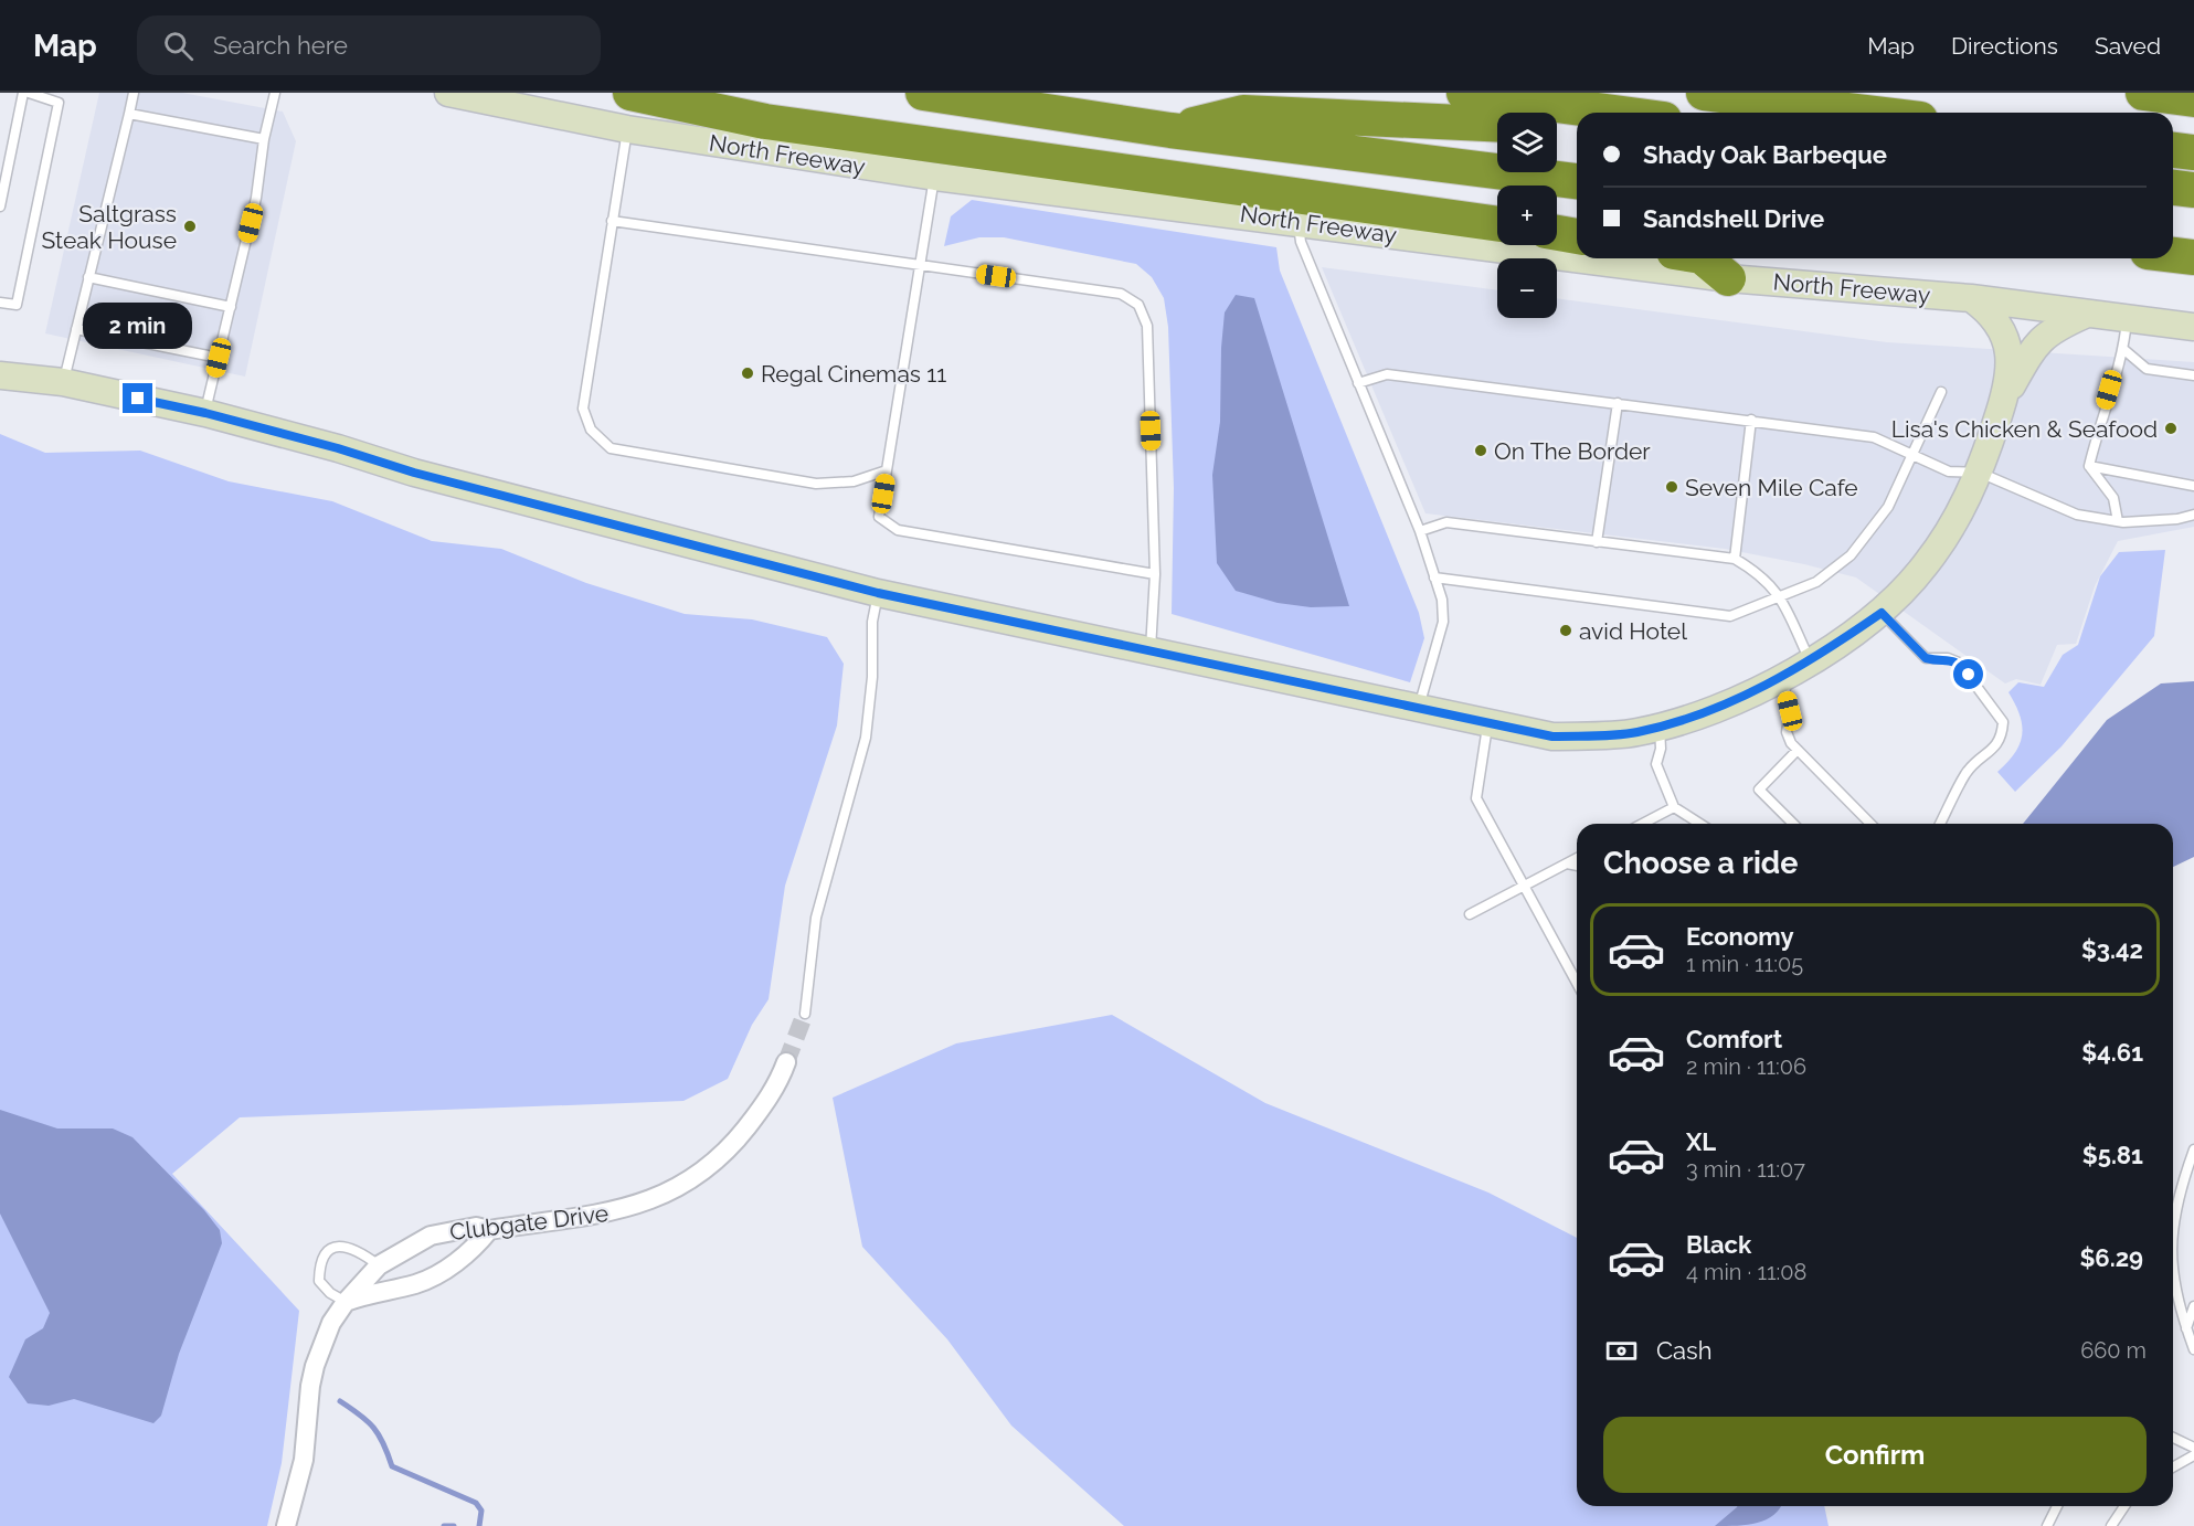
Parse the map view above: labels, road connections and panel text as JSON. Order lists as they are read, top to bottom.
{
  "streets": {
    "street": ["North Freeway", "Clubgate Drive"]
  },
  "places": [
    "Saltgrass Steak House",
    "Regal Cinemas 11",
    "Lisa's Chicken & Seafood",
    "On The Border",
    "Seven Mile Cafe",
    "avid Hotel"
  ],
  "page": {
    "header": "Map",
    "search": "Search here",
    "nav": ["Map", "Directions", "Saved"],
    "map_buttons": ["+", "−"],
    "banner": ["Shady Oak Barbeque", "Sandshell Drive"],
    "bubble": "2 min",
    "heading": "Choose a ride",
    "list": [
      {
        "name": "Economy",
        "note": "1 min · 11:05",
        "value": "$3.42"
      },
      {
        "name": "Comfort",
        "note": "2 min · 11:06",
        "value": "$4.61"
      },
      {
        "name": "XL",
        "note": "3 min · 11:07",
        "value": "$5.81"
      },
      {
        "name": "Black",
        "note": "4 min · 11:08",
        "value": "$6.29"
      }
    ],
    "pay": ["Cash", "660 m"],
    "buttons": "Confirm"
  }
}
